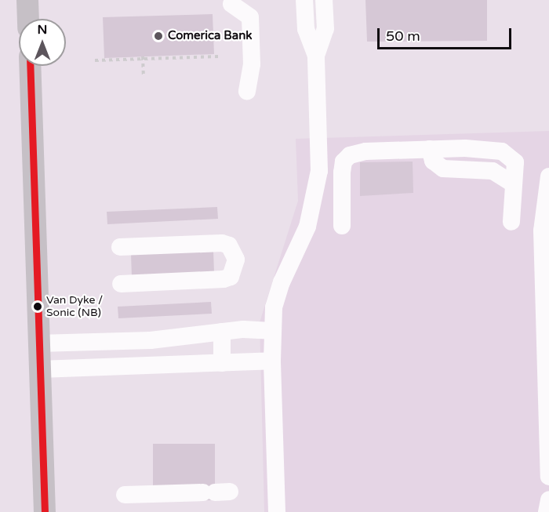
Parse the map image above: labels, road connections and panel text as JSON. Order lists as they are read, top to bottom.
{
  "places": ["Comerica Bank", "Van Dyke / Sonic (NB)"],
  "scale_bar": "50 m",
  "north": "top"
}
